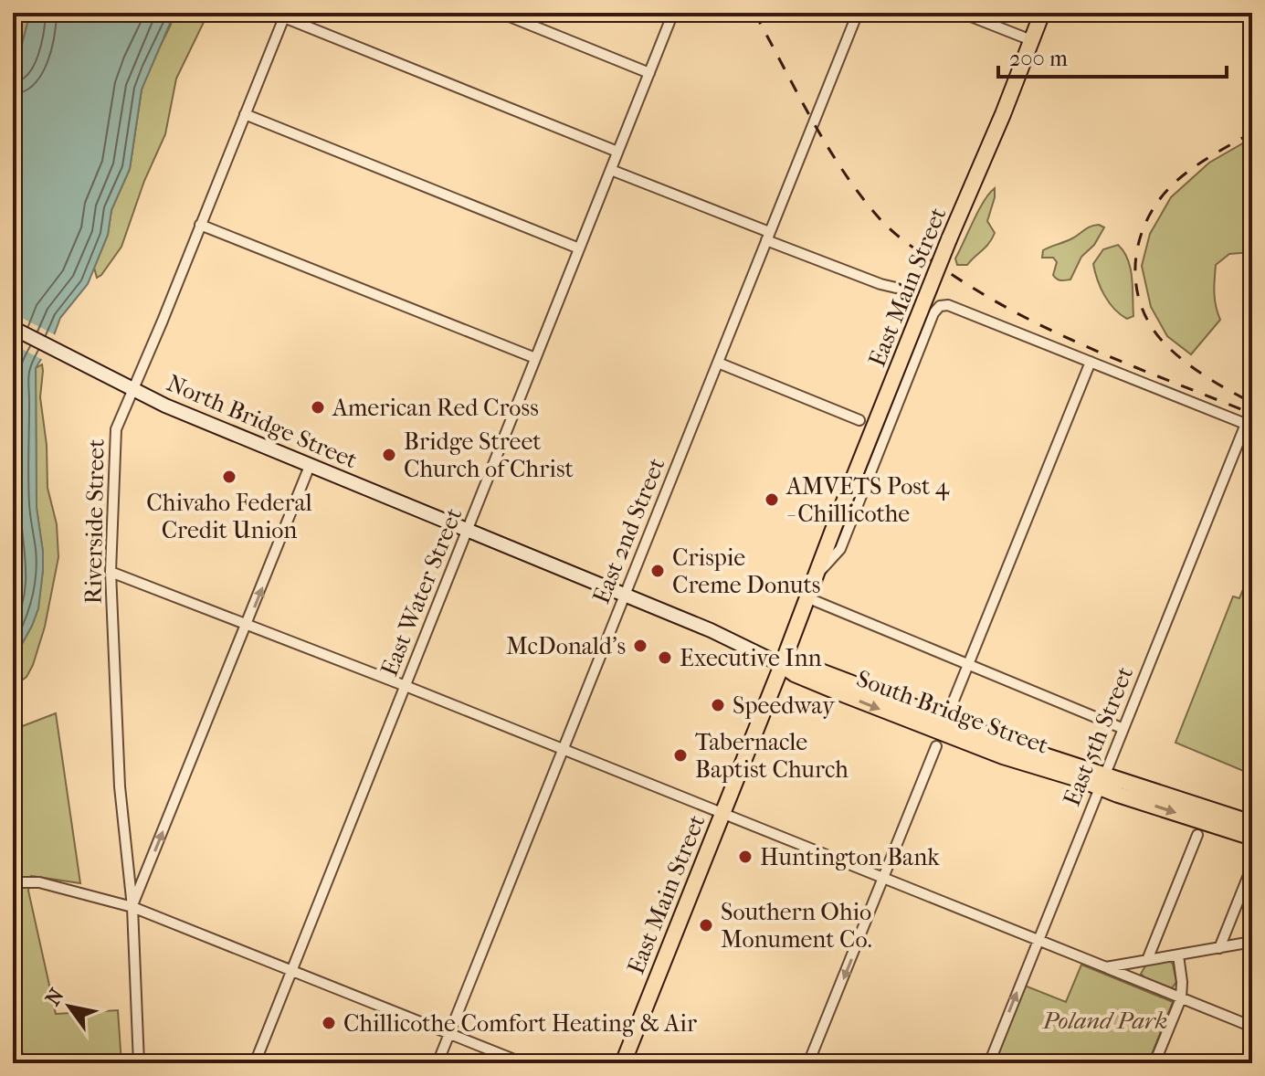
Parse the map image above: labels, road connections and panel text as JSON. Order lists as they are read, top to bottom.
{
  "streets": {
    "main road": ["East Main Street", "North Bridge Street", "South Bridge Street"],
    "street": [
      "Riverside Street",
      "East 2nd Street",
      "East Water Street",
      "East 5th Street"
    ]
  },
  "crossings": [
    ["East Main Street", "North Bridge Street"],
    ["East Main Street", "South Bridge Street"],
    ["North Bridge Street", "Riverside Street"],
    ["North Bridge Street", "East 2nd Street"],
    ["North Bridge Street", "East Water Street"],
    ["North Bridge Street", "South Bridge Street"],
    ["South Bridge Street", "East 5th Street"]
  ],
  "parks": ["Poland Park"],
  "places": [
    "American Red Cross",
    "Bridge Street Church of Christ",
    "Chivaho Federal Credit Union",
    "AMVETS Post 4 - Chillicothe",
    "Crispie Creme Donuts",
    "McDonald's",
    "Executive Inn",
    "Speedway",
    "Tabernacle Baptist Church",
    "Huntington Bank",
    "Southern Ohio Monument Co.",
    "Chillicothe Comfort Heating & Air"
  ],
  "scale_bar": "200 m",
  "north": "top left"
}
